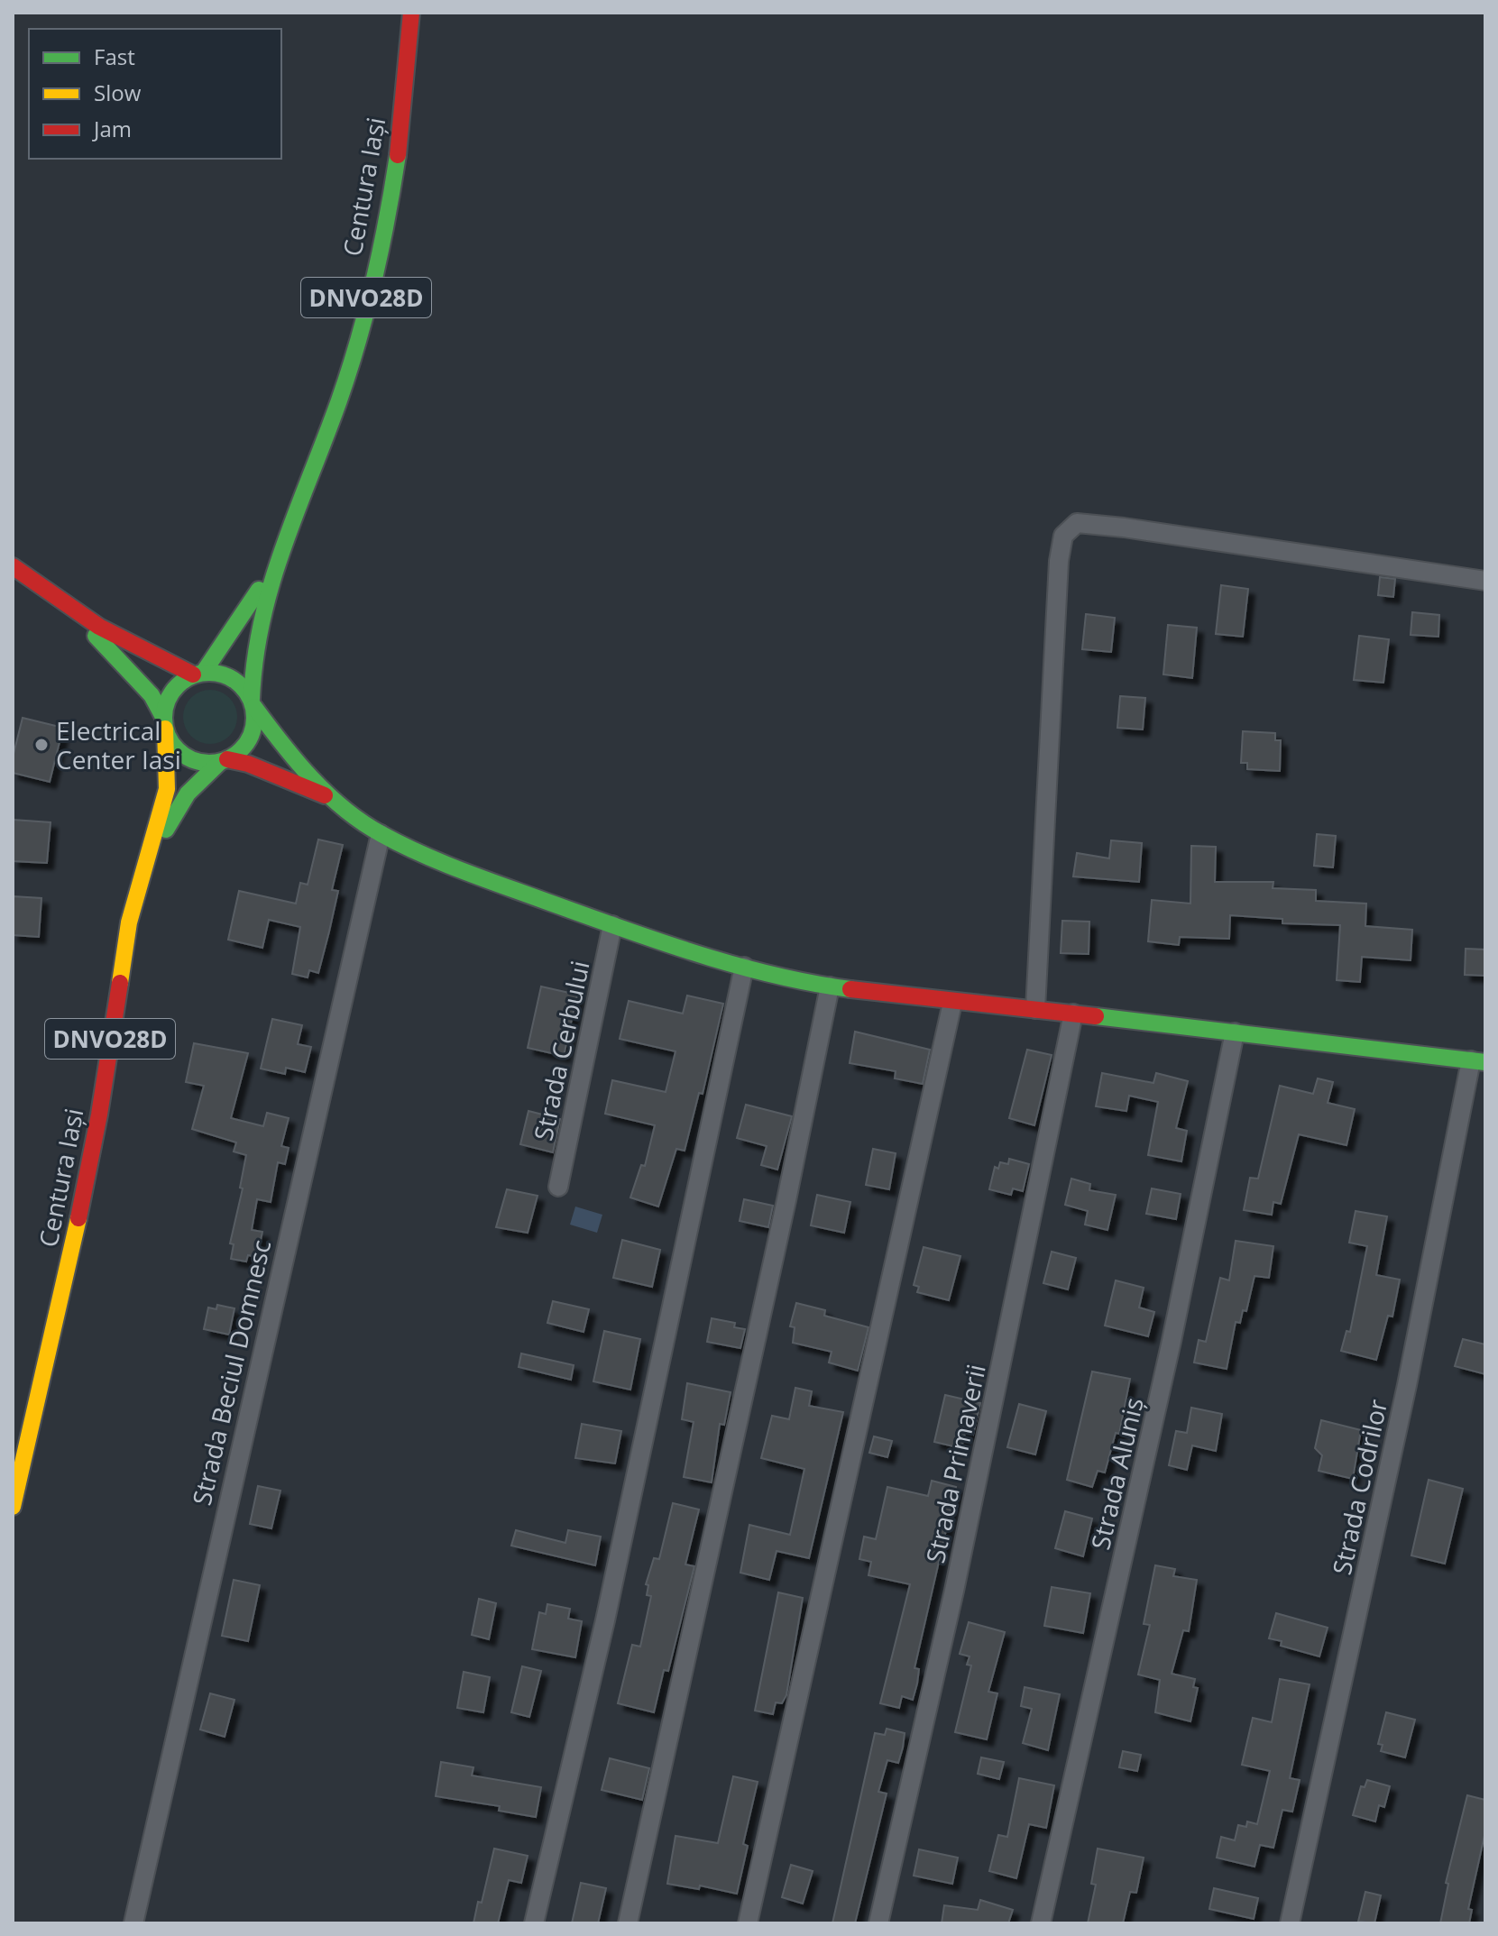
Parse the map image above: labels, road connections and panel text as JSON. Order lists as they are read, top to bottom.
{
  "streets": {
    "main road": ["Centura Iași", "DNVO28D"],
    "street": [
      "Strada Cerbului",
      "Strada Beciul Domnesc",
      "Strada Primaverii",
      "Strada Aluniș",
      "Strada Codrilor"
    ]
  },
  "places": ["Electrical Center Iasi"],
  "legend": ["Fast", "Slow", "Jam"]
}
